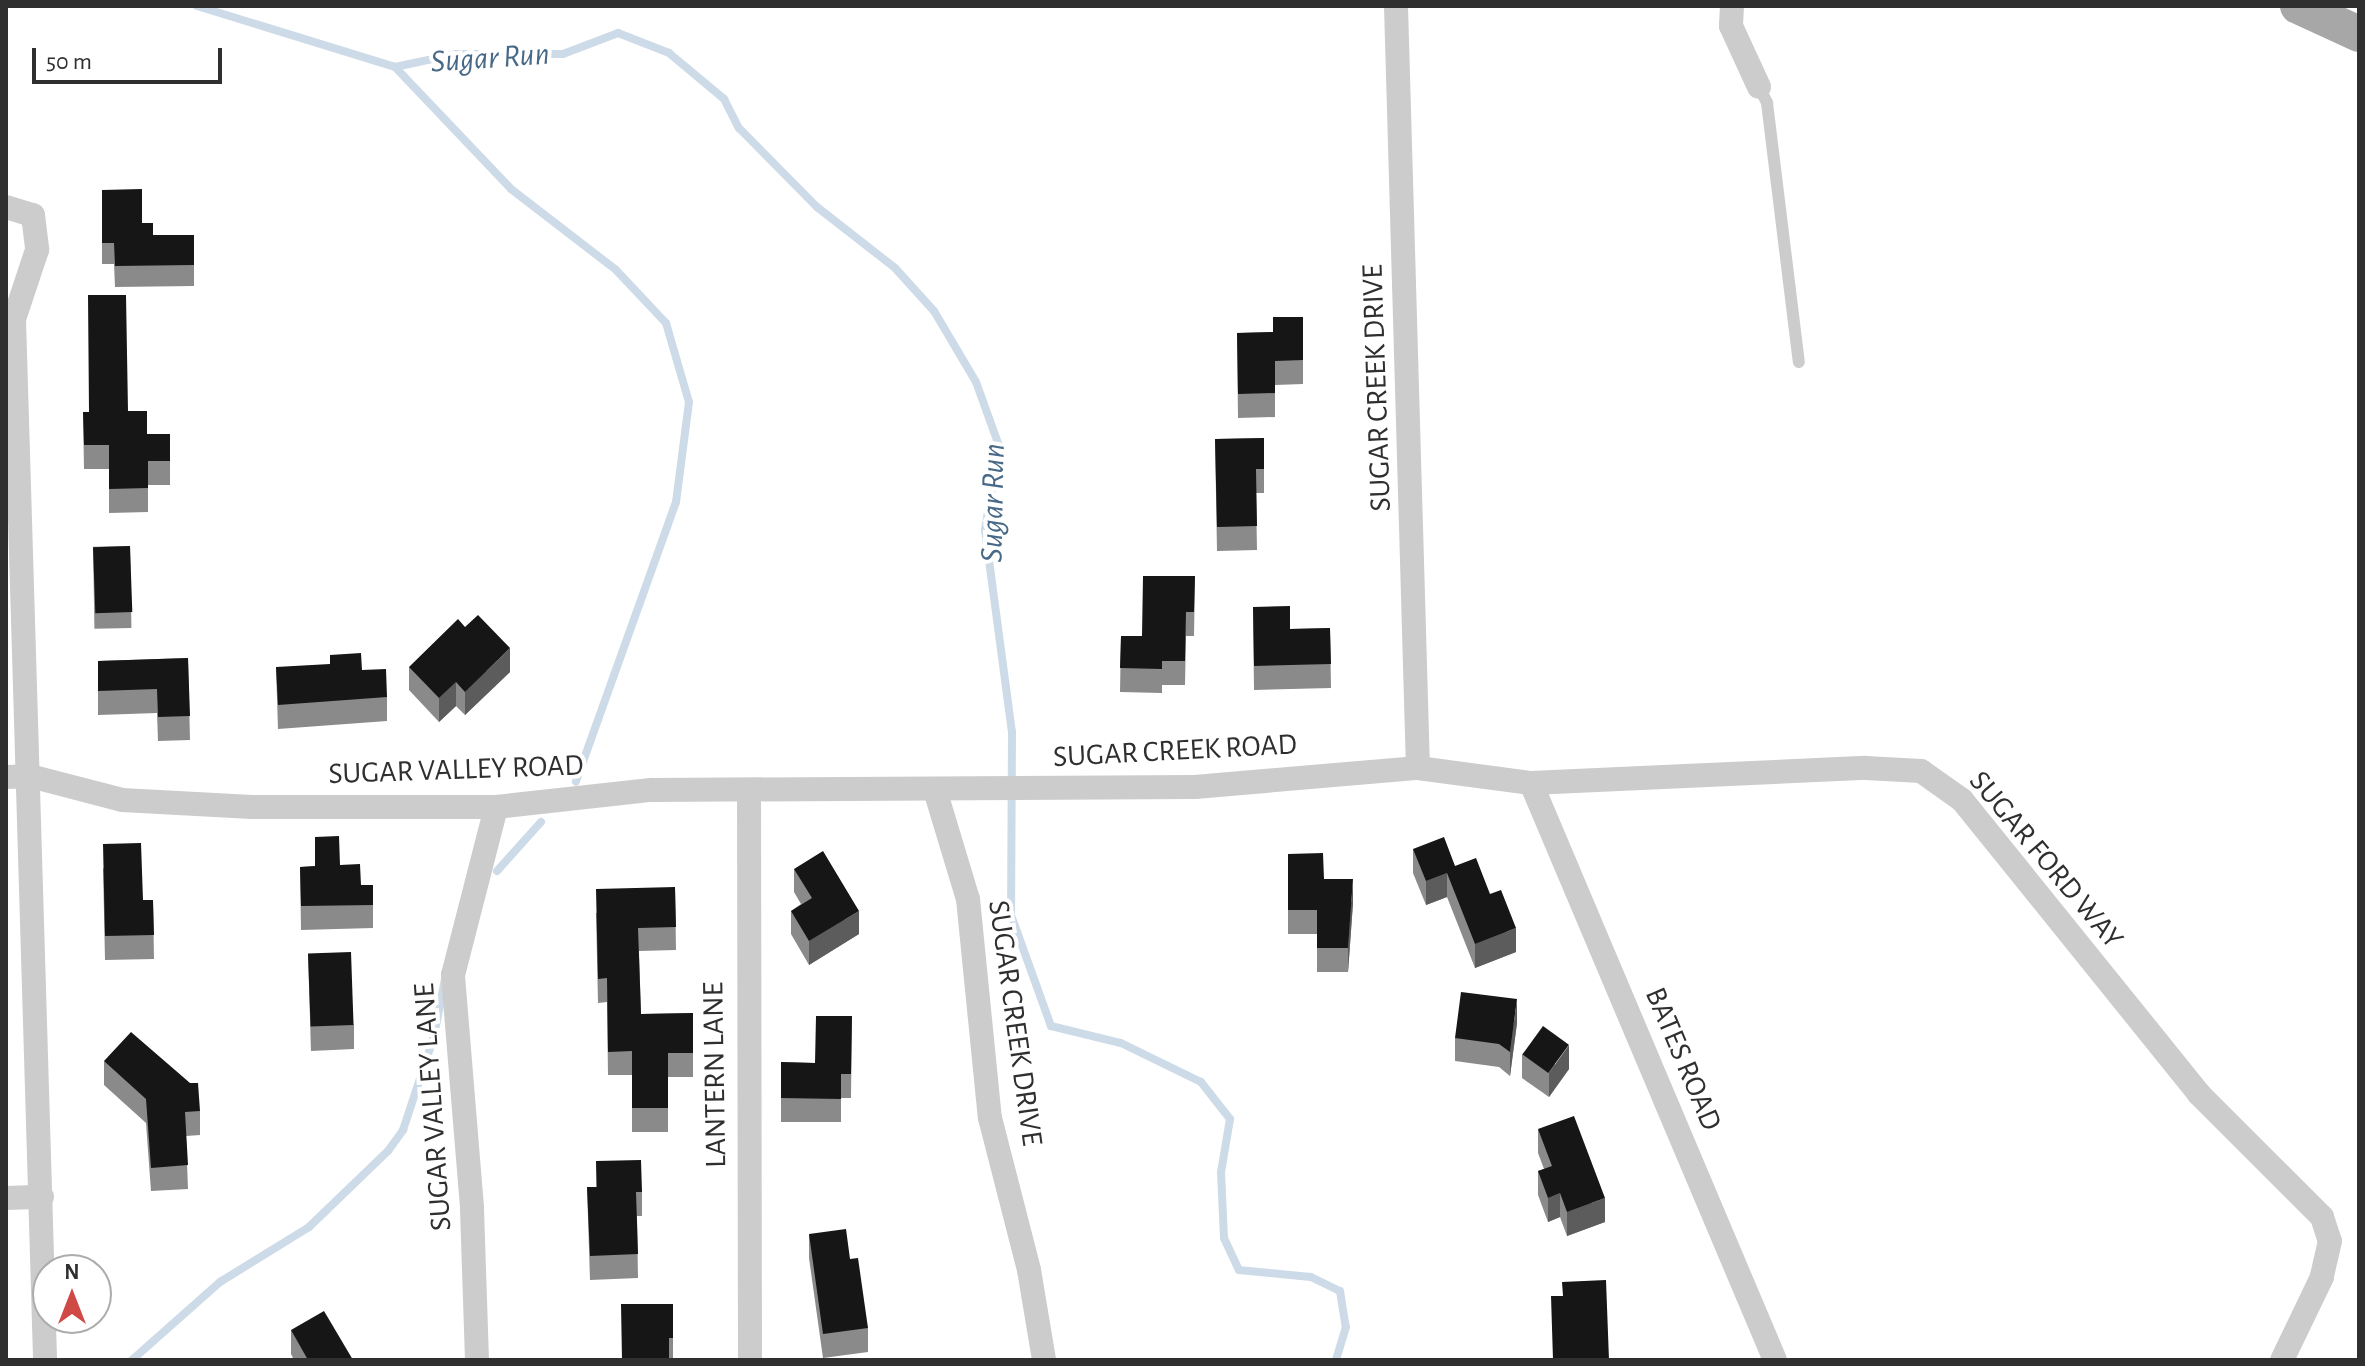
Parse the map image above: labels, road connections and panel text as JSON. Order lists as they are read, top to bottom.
{
  "streets": {
    "street": [
      "SUGAR CREEK DRIVE",
      "SUGAR CREEK ROAD",
      "SUGAR VALLEY ROAD",
      "SUGAR FORD WAY",
      "BATES ROAD",
      "LANTERN LANE",
      "SUGAR VALLEY LANE"
    ]
  },
  "crossings": [
    ["SUGAR CREEK DRIVE", "SUGAR CREEK ROAD"],
    ["SUGAR CREEK DRIVE", "SUGAR VALLEY ROAD"],
    ["SUGAR CREEK DRIVE", "SUGAR FORD WAY"],
    ["SUGAR CREEK ROAD", "SUGAR VALLEY ROAD"],
    ["SUGAR CREEK ROAD", "SUGAR FORD WAY"],
    ["SUGAR VALLEY ROAD", "LANTERN LANE"],
    ["SUGAR VALLEY ROAD", "SUGAR VALLEY LANE"],
    ["SUGAR FORD WAY", "BATES ROAD"]
  ],
  "water": ["Sugar Run"],
  "scale_bar": "50 m",
  "north": "top"
}
